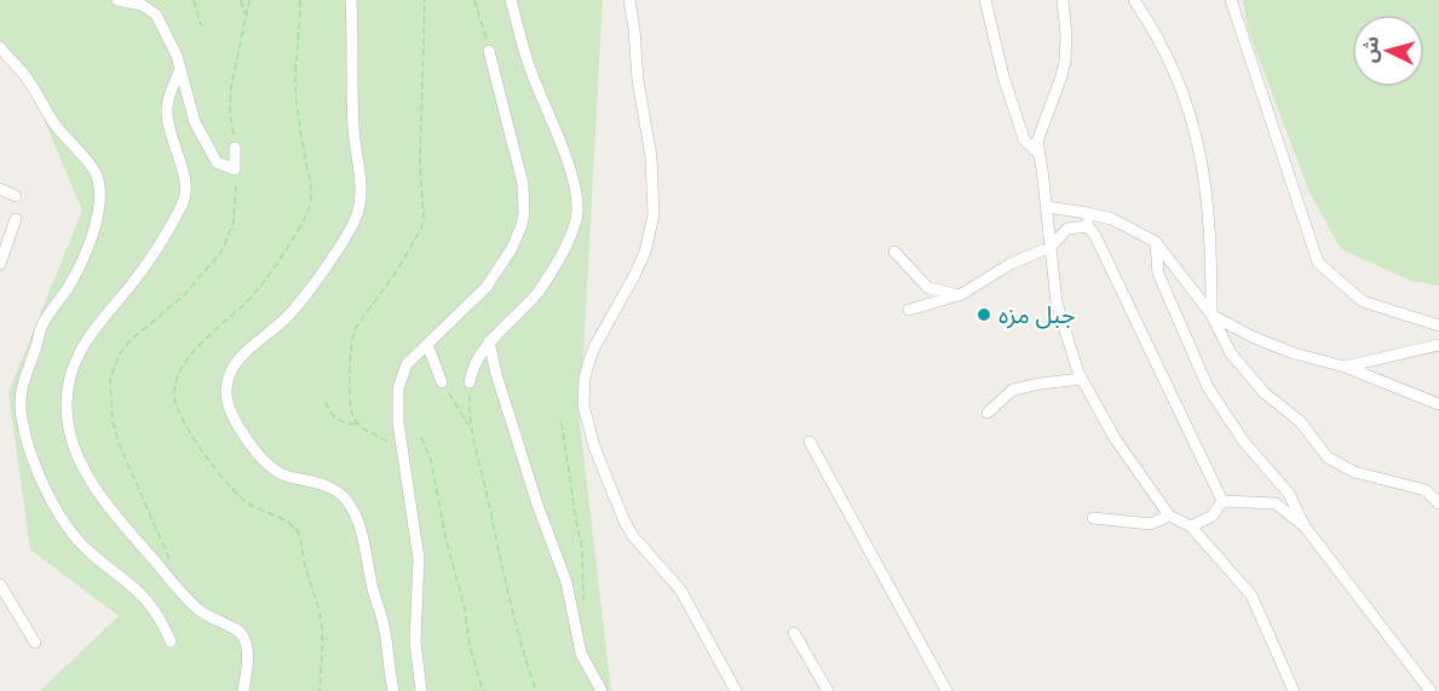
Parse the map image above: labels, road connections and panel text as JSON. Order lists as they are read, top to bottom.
{
  "places": ["جبل مزه"],
  "north": "left"
}
